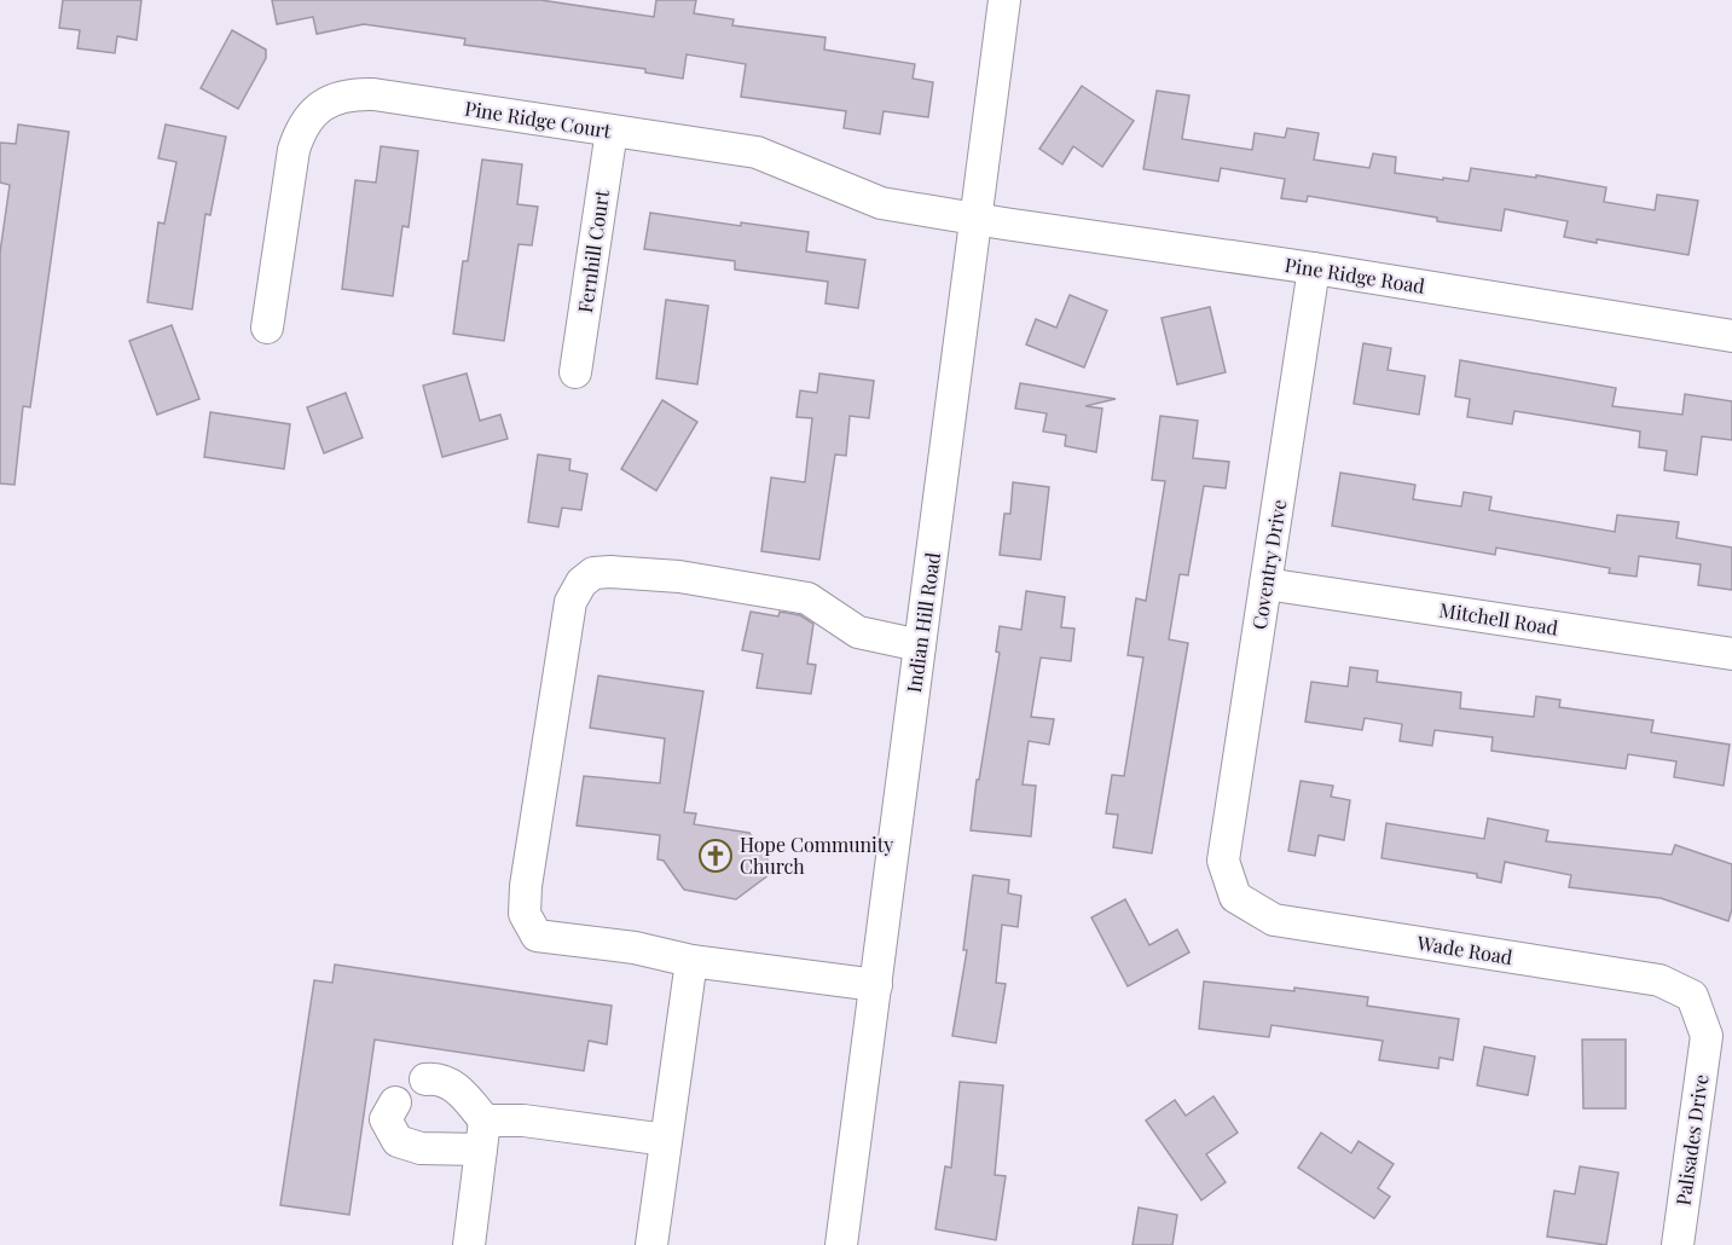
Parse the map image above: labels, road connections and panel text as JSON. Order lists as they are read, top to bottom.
{
  "streets": {
    "street": [
      "Pine Ridge Court",
      "Fernhill Court",
      "Pine Ridge Road",
      "Coventry Drive",
      "Mitchell Road",
      "Indian Hill Road",
      "Wade Road",
      "Palisades Drive"
    ]
  },
  "crossings": [
    ["Pine Ridge Court", "Fernhill Court"],
    ["Pine Ridge Court", "Pine Ridge Road"],
    ["Pine Ridge Court", "Indian Hill Road"],
    ["Pine Ridge Road", "Coventry Drive"],
    ["Pine Ridge Road", "Indian Hill Road"],
    ["Coventry Drive", "Mitchell Road"],
    ["Coventry Drive", "Wade Road"],
    ["Wade Road", "Palisades Drive"]
  ],
  "places": {
    "church": ["Hope Community Church"]
  }
}
